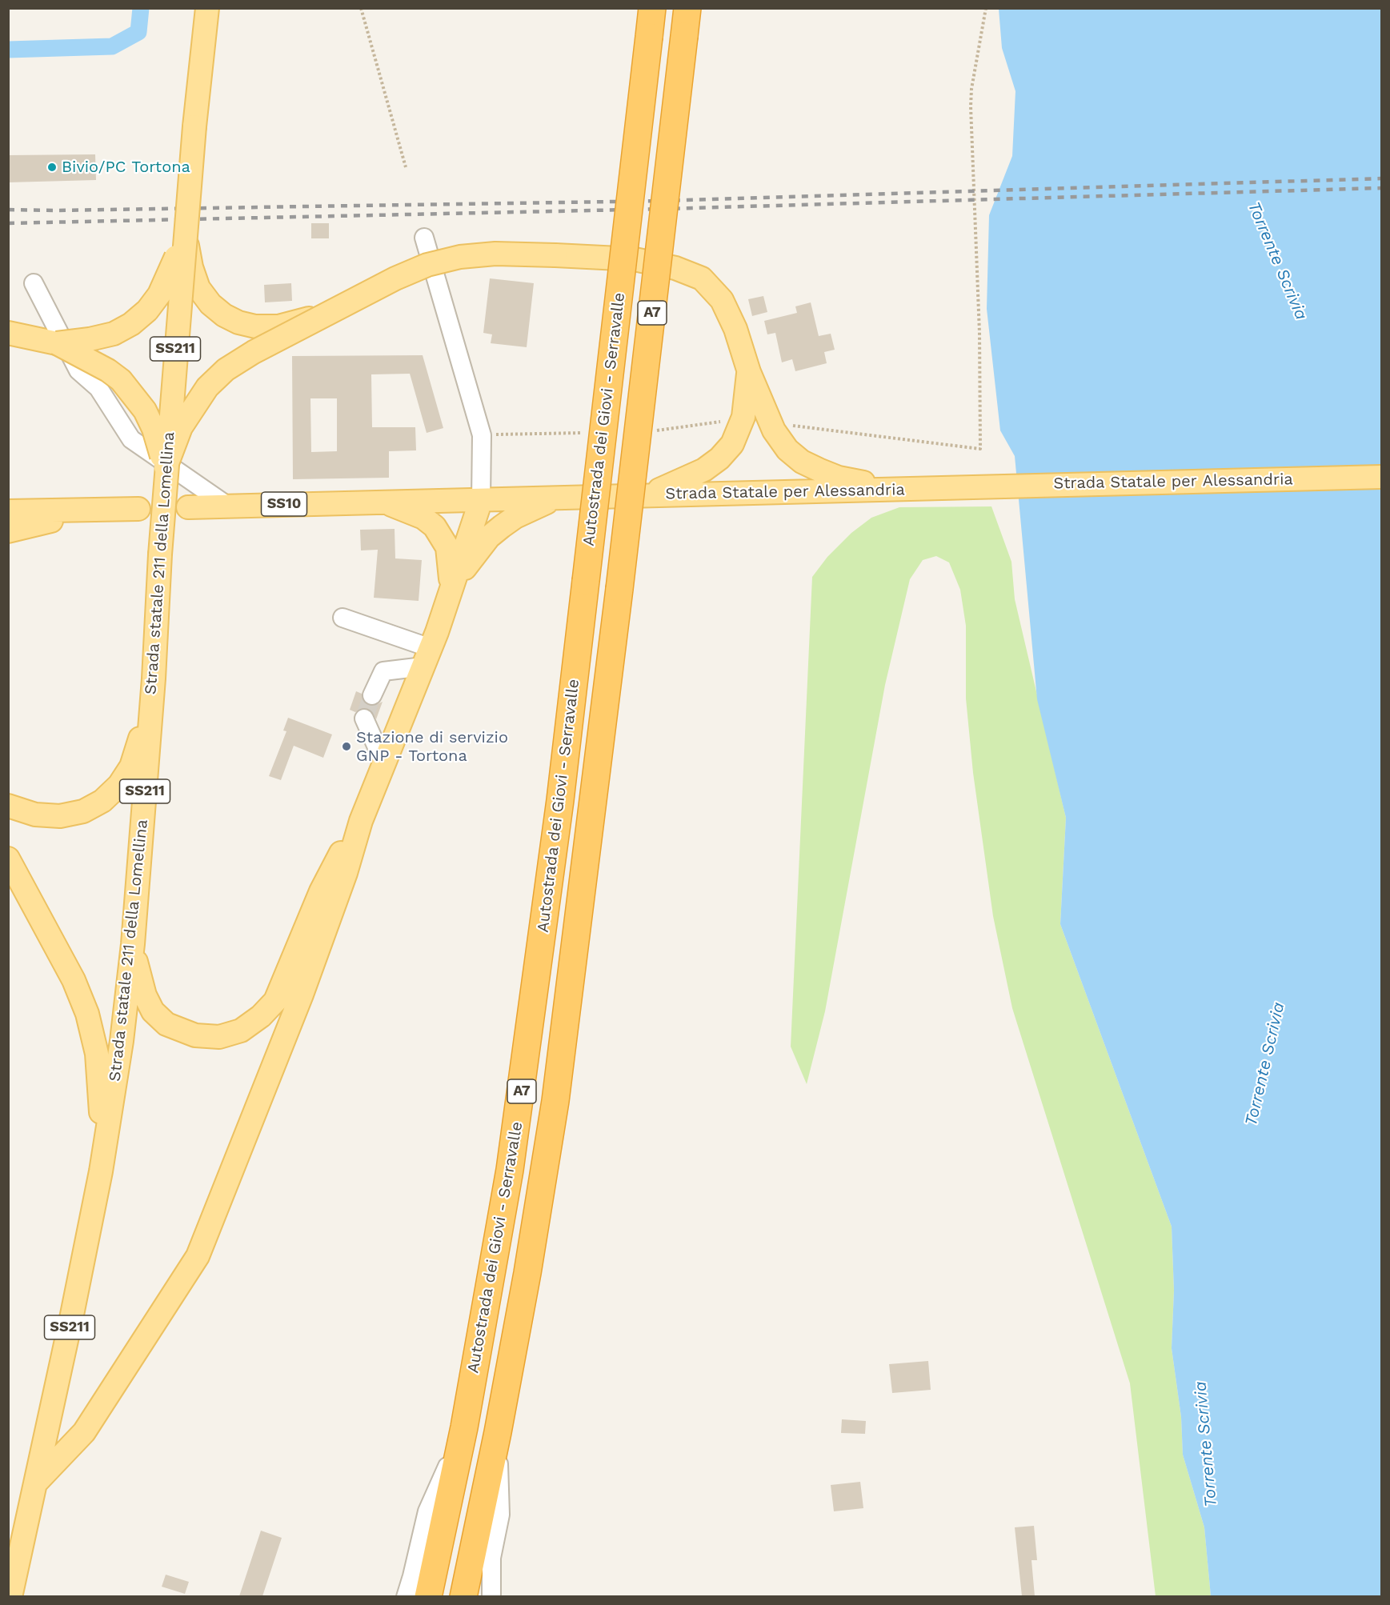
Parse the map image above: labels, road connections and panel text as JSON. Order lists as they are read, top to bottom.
{
  "streets": {
    "highway": ["A7", "Autostrada dei Giovi - Serravalle"],
    "main road": [
      "SS211",
      "Strada Statale per Alessandria",
      "SS10",
      "Strada statale 211 della Lomellina"
    ]
  },
  "water": ["Torrente Scrivia"],
  "places": ["Bivio/PC Tortona", "Stazione di servizio GNP - Tortona"]
}
